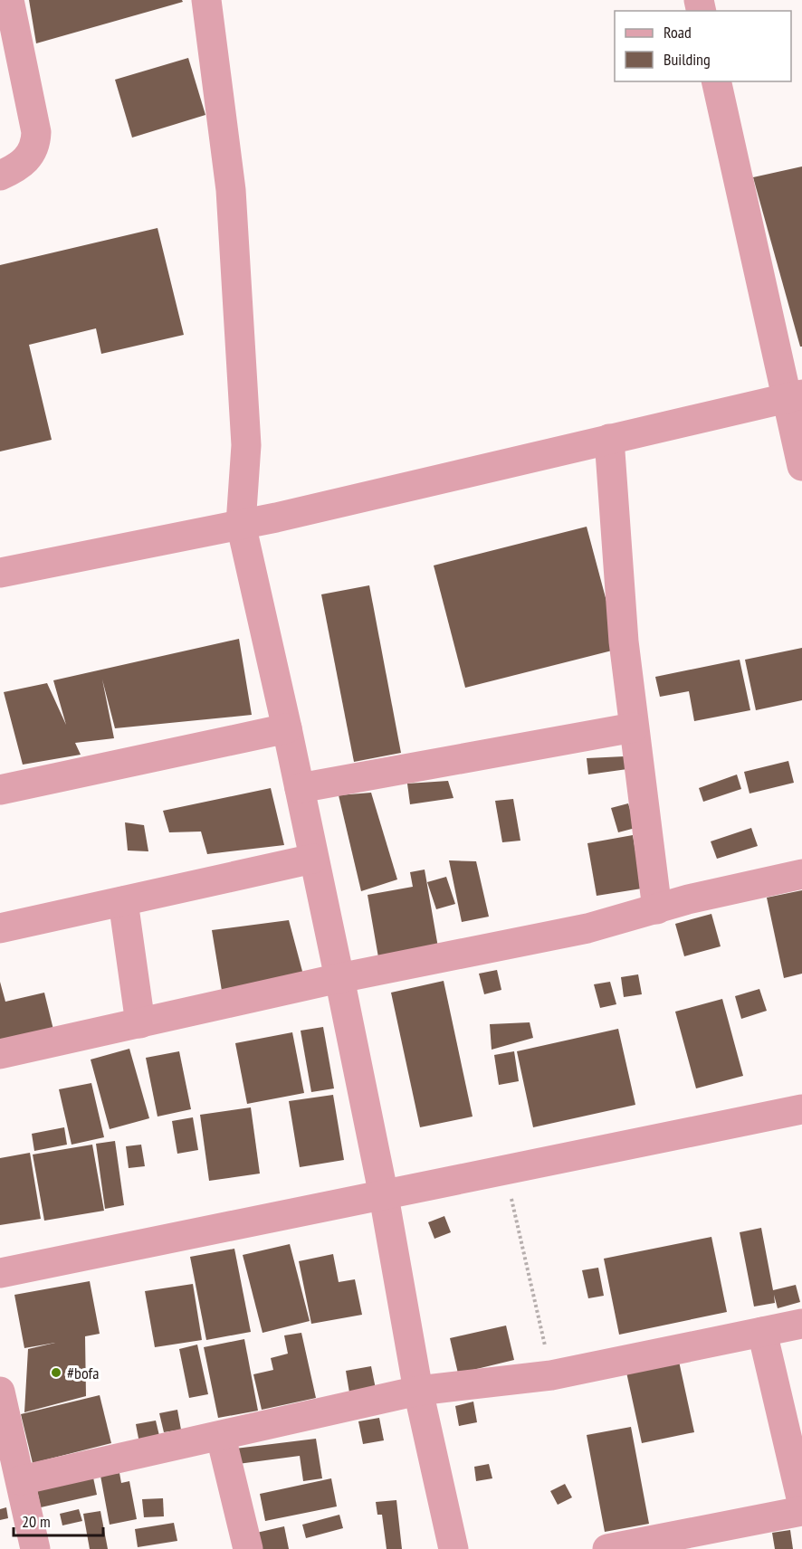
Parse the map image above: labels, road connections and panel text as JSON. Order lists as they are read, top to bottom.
{
  "places": ["#bofa"],
  "legend": ["Road", "Building"],
  "scale_bar": "20 m"
}
